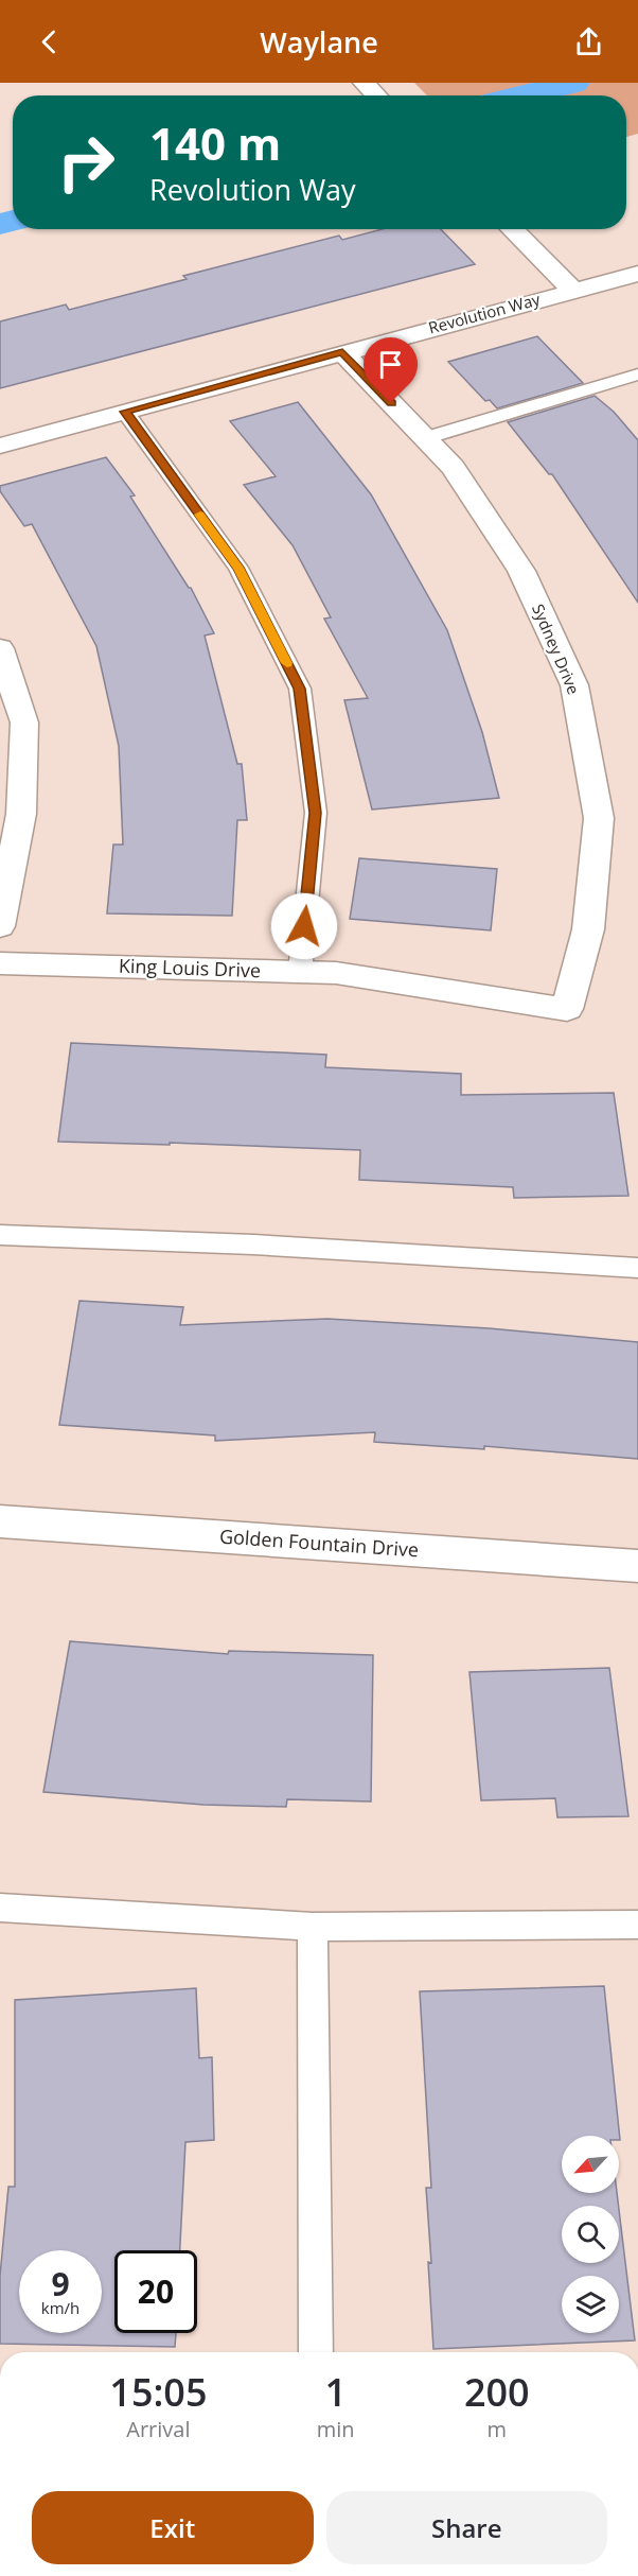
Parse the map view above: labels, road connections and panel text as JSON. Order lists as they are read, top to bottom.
{
  "streets": {
    "street": [
      "Revolution Way",
      "Sydney Drive",
      "King Louis Drive",
      "Golden Fountain Drive"
    ]
  },
  "crossings": [
    ["Revolution Way", "Sydney Drive"],
    ["Sydney Drive", "King Louis Drive"]
  ],
  "north": "bottom left",
  "page": {
    "header": "Waylane",
    "turn": ["140 m", "Revolution Way"],
    "speed": "9 km/h",
    "limit": "20",
    "eta": [
      "15:05",
      "Arrival",
      "1",
      "min",
      "200",
      "m"
    ],
    "buttons": ["Exit", "Share"]
  }
}
